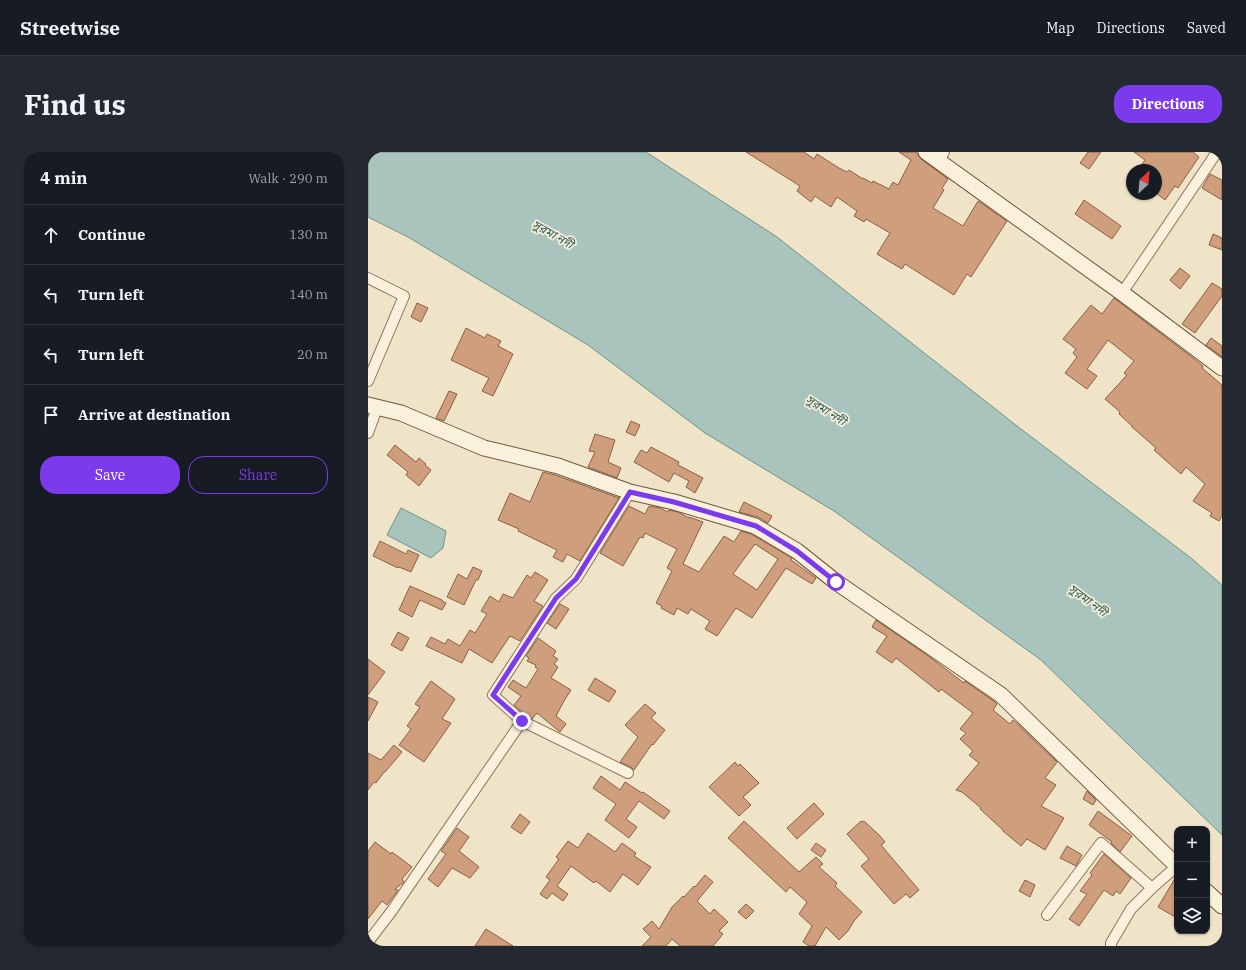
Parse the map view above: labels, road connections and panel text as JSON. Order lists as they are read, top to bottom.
{
  "water": ["সুরমা নদী"],
  "north": "top right",
  "page": {
    "header": "Streetwise",
    "nav": ["Map", "Directions", "Saved"],
    "buttons": [
      "Directions",
      ["Save", "Share"]
    ],
    "title": "Find us",
    "heading": ["4 min", "Walk · 290 m"],
    "list": [
      ["Continue", "130 m"],
      ["Turn left", "140 m"],
      ["Turn left", "20 m"],
      "Arrive at destination"
    ],
    "map_buttons": ["+", "−"]
  }
}
